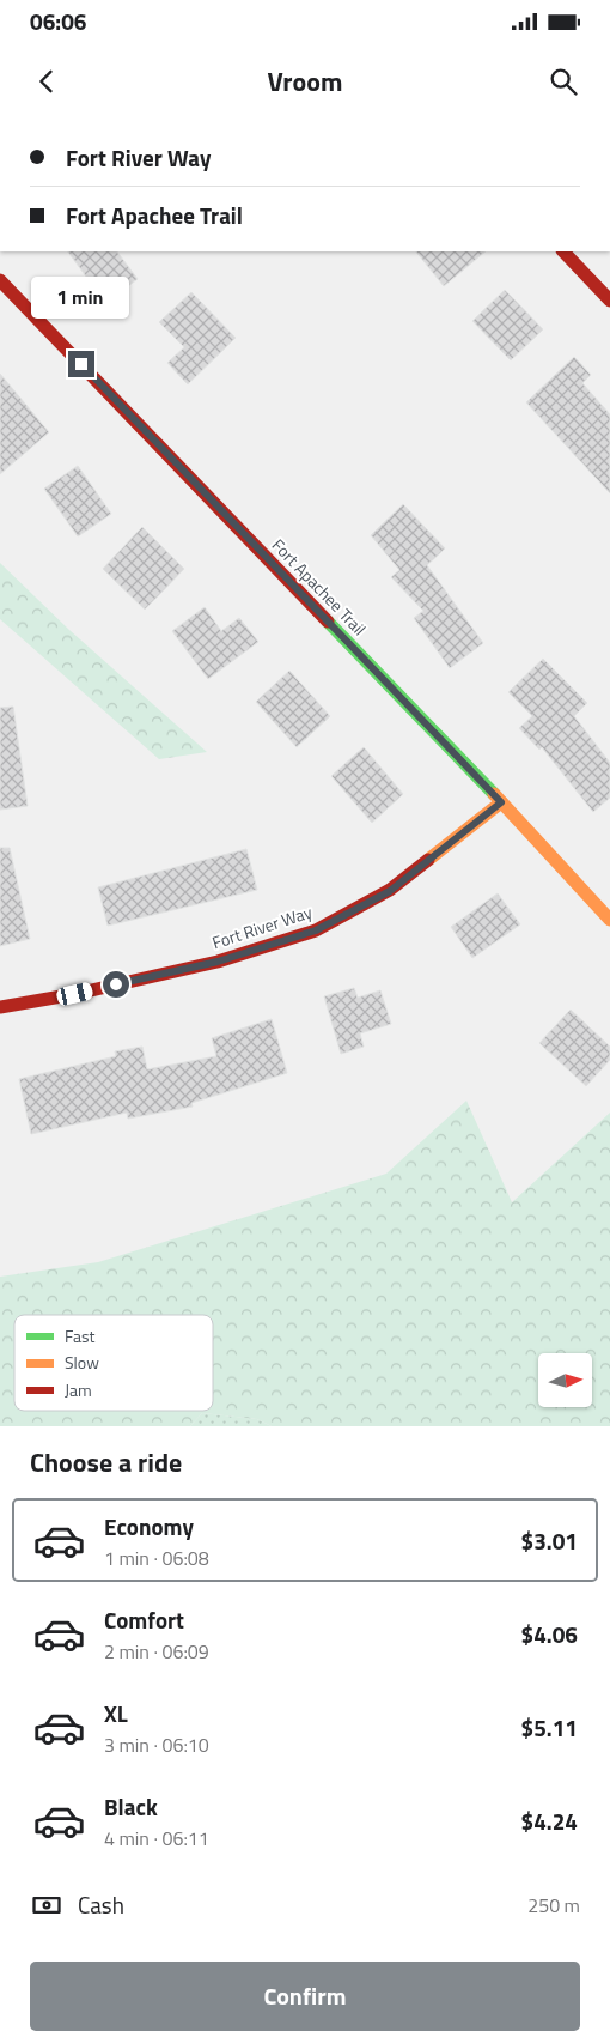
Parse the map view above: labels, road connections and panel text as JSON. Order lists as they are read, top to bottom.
{
  "streets": {
    "street": ["Fort Apachee Trail", "Fort River Way"]
  },
  "crossings": [
    ["Fort Apachee Trail", "Fort River Way"]
  ],
  "legend": ["Fast", "Slow", "Jam"],
  "north": "right",
  "page": {
    "status": "06:06",
    "header": "Vroom",
    "banner": ["Fort River Way", "Fort Apachee Trail"],
    "bubble": "1 min",
    "heading": "Choose a ride",
    "list": [
      {
        "name": "Economy",
        "note": "1 min · 06:08",
        "value": "$3.01"
      },
      {
        "name": "Comfort",
        "note": "2 min · 06:09",
        "value": "$4.06"
      },
      {
        "name": "XL",
        "note": "3 min · 06:10",
        "value": "$5.11"
      },
      {
        "name": "Black",
        "note": "4 min · 06:11",
        "value": "$4.24"
      }
    ],
    "pay": ["Cash", "250 m"],
    "buttons": "Confirm"
  }
}
